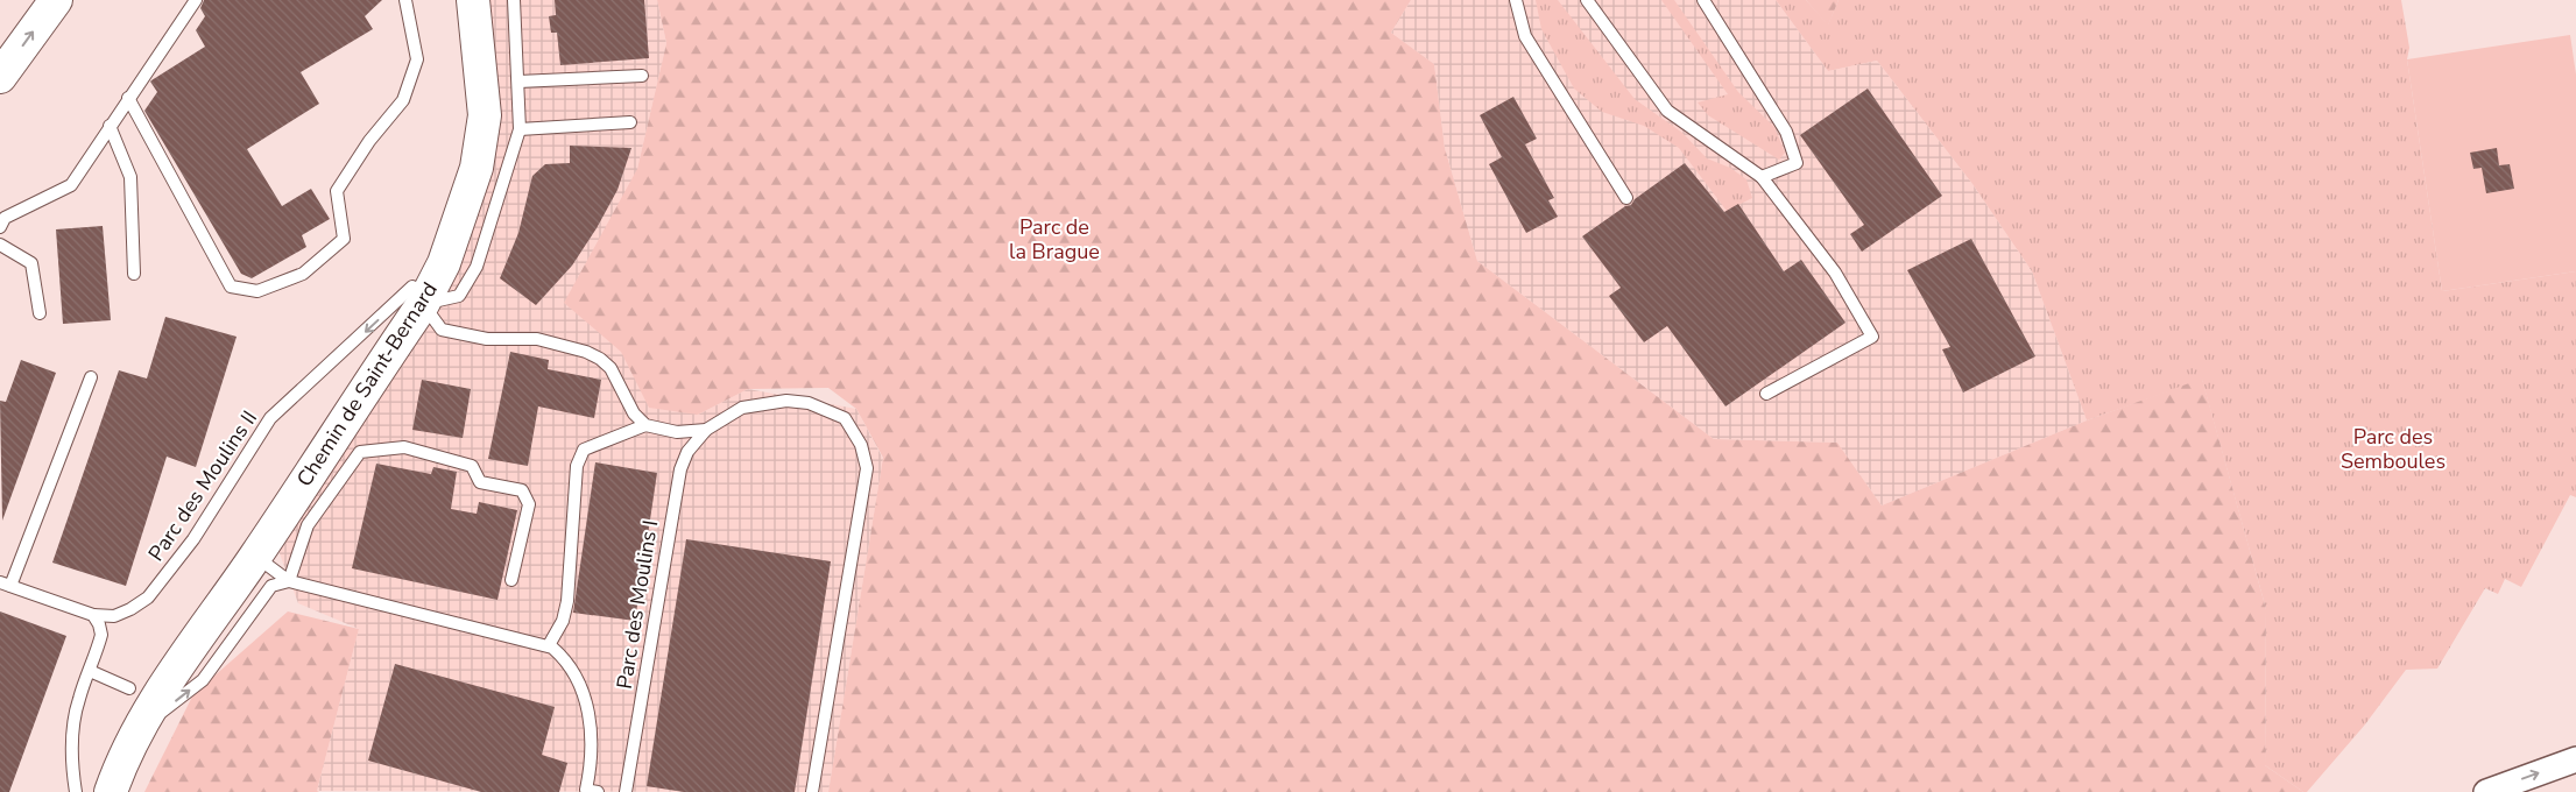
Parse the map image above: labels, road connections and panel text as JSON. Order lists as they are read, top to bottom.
{
  "streets": {
    "main road": ["Chemin de Saint-Bernard"],
    "lane": ["Parc des Moulins II", "Parc des Moulins I"]
  },
  "crossings": [
    ["Chemin de Saint-Bernard", "Parc des Moulins II"]
  ],
  "parks": ["Parc de la Brague", "Parc des Semboules"]
}
